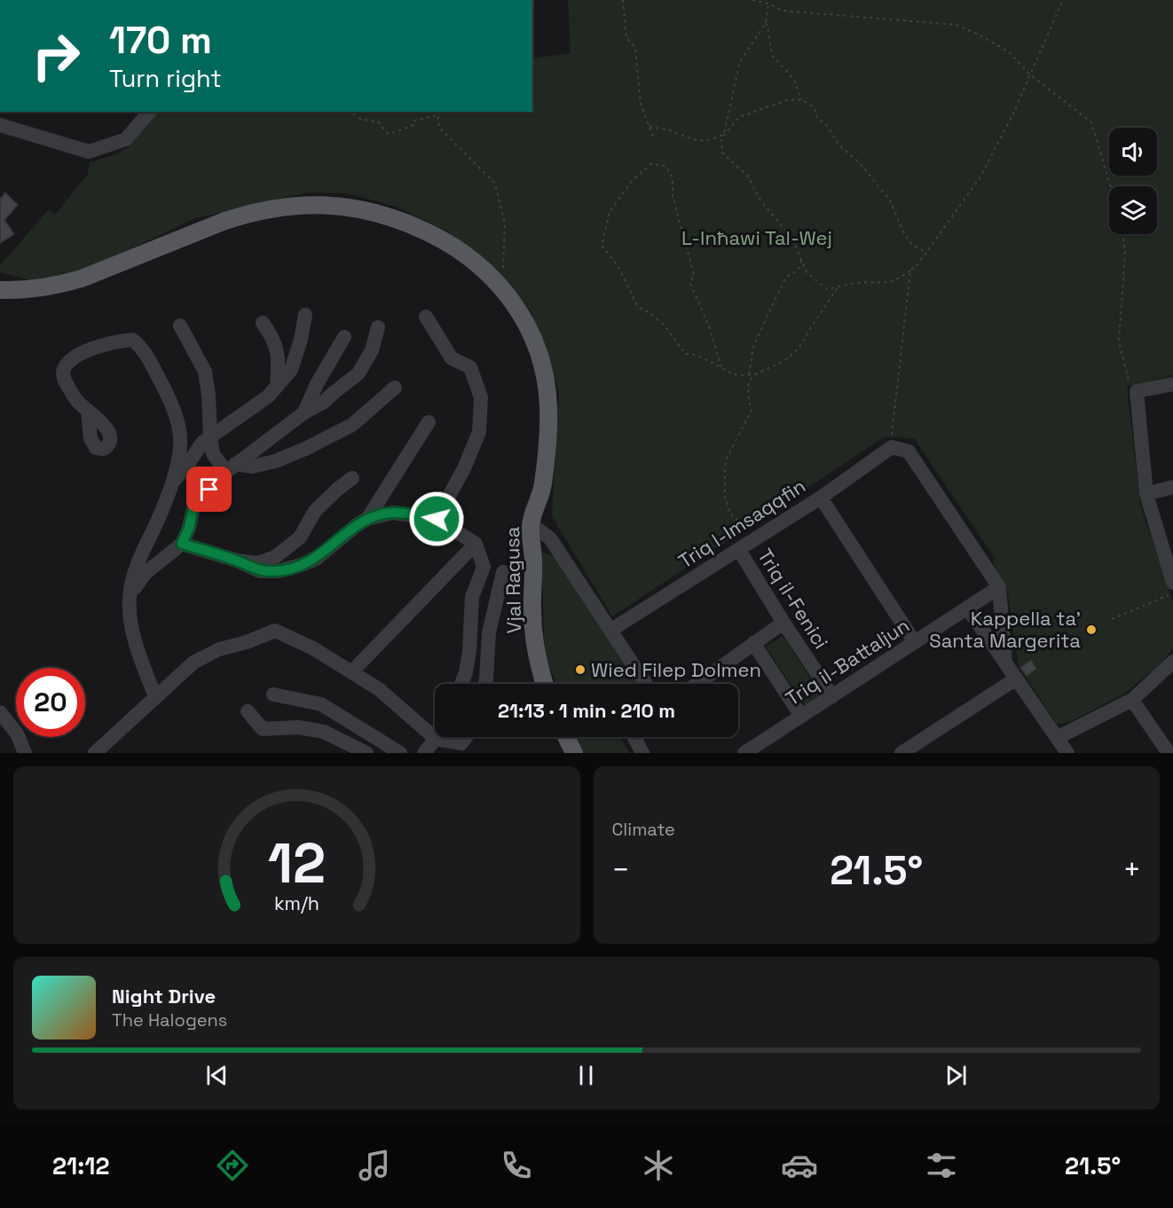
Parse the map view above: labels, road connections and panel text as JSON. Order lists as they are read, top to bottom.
{
  "streets": {
    "main road": ["Vjal Ragusa"],
    "street": ["Triq l-Imsaqqfin", "Triq il-Fenici", "Triq il-Battaljun"]
  },
  "crossings": [
    ["Triq l-Imsaqqfin", "Triq il-Fenici"],
    ["Triq il-Fenici", "Triq il-Battaljun"]
  ],
  "parks": ["L-Inħawi Tal-Wej"],
  "places": ["Kappella ta' Santa Margerita", "Wied Filep Dolmen"],
  "page": {
    "turn": ["170 m", "Turn right"],
    "limit": "20",
    "trip": "21:13 · 1 min · 210 m",
    "tile": "Climate",
    "heat": ["−", "21.5°", "+"],
    "song": ["Night Drive", "The Halogens"],
    "tabs": ["21:12", "21.5°"],
    "gauge": ["12", "km/h"]
  }
}
